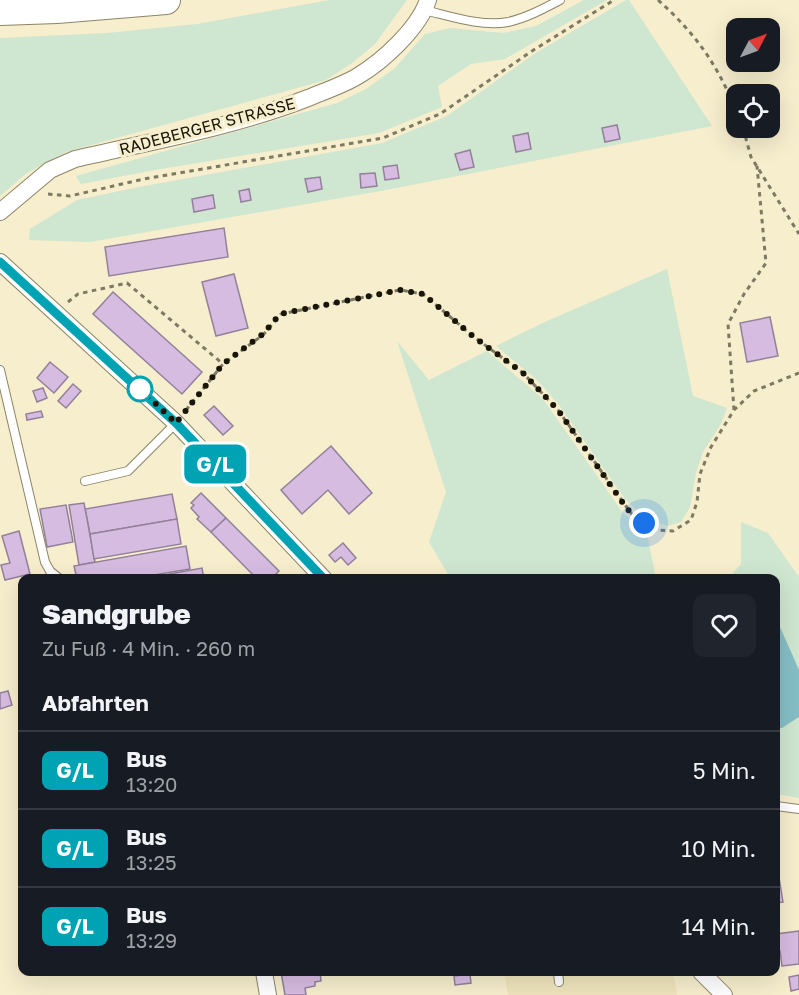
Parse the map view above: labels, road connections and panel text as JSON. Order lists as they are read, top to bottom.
{
  "streets": {
    "street": ["RADEBERGER STRASSE"]
  },
  "lines": ["bus line G/L"],
  "north": "top right",
  "page": {
    "on_map": "G/L",
    "heading": [
      ["Sandgrube", "Zu Fuß · 4 Min. · 260 m"],
      "Abfahrten"
    ],
    "list": [
      {
        "mark": "G/L",
        "name": "Bus",
        "note": "13:20",
        "value": "5 Min."
      },
      {
        "mark": "G/L",
        "name": "Bus",
        "note": "13:25",
        "value": "10 Min."
      },
      {
        "mark": "G/L",
        "name": "Bus",
        "note": "13:29",
        "value": "14 Min."
      }
    ]
  }
}
